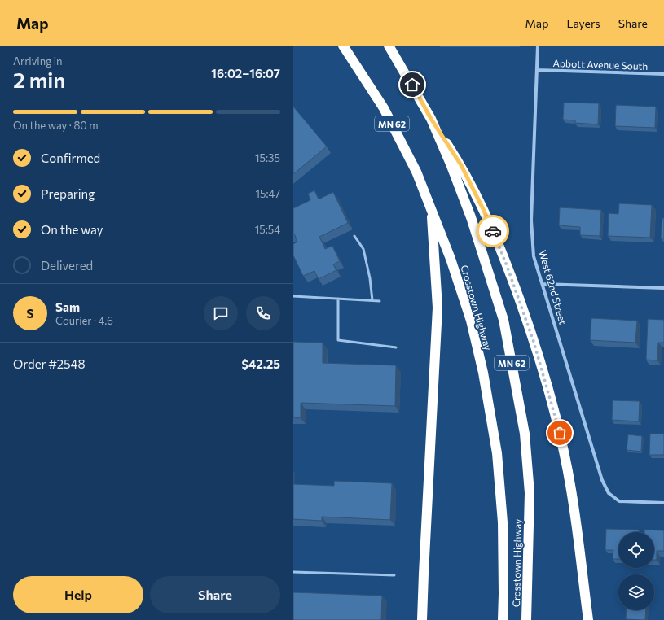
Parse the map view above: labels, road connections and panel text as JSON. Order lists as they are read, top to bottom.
{
  "streets": {
    "highway": ["MN 62", "Crosstown Highway"],
    "street": ["Abbott Avenue South", "West 62nd Street"]
  },
  "crossings": [
    ["Abbott Avenue South", "West 62nd Street"]
  ],
  "page": {
    "header": "Map",
    "nav": ["Map", "Layers", "Share"],
    "heading": ["2 min", "Arriving in", "16:02–16:07"],
    "panel": [
      "Sam",
      "Courier · 4.6",
      "Order #2548",
      "$42.25"
    ],
    "bar": "On the way · 80 m",
    "list": [
      ["Confirmed", "15:35"],
      ["Preparing", "15:47"],
      ["On the way", "15:54"],
      "Delivered"
    ],
    "round": "S",
    "buttons": ["Help", "Share"]
  }
}
